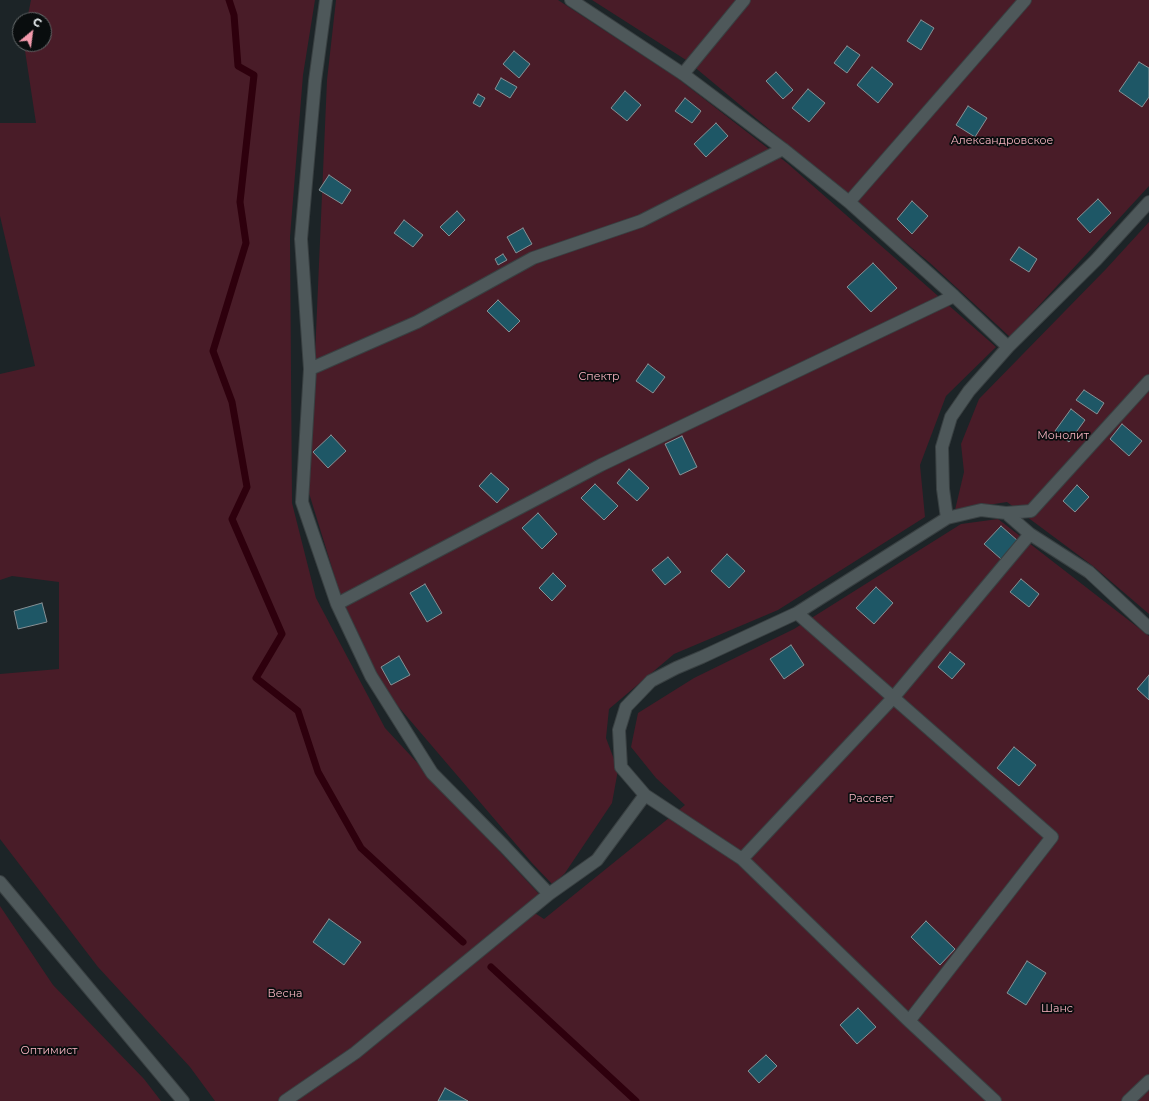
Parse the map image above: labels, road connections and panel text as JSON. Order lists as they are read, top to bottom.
{
  "parks": [
    "Александровское",
    "Спектр",
    "Монолит",
    "Рассвет",
    "Весна",
    "Шанс",
    "Оптимист"
  ],
  "north": "top right"
}
